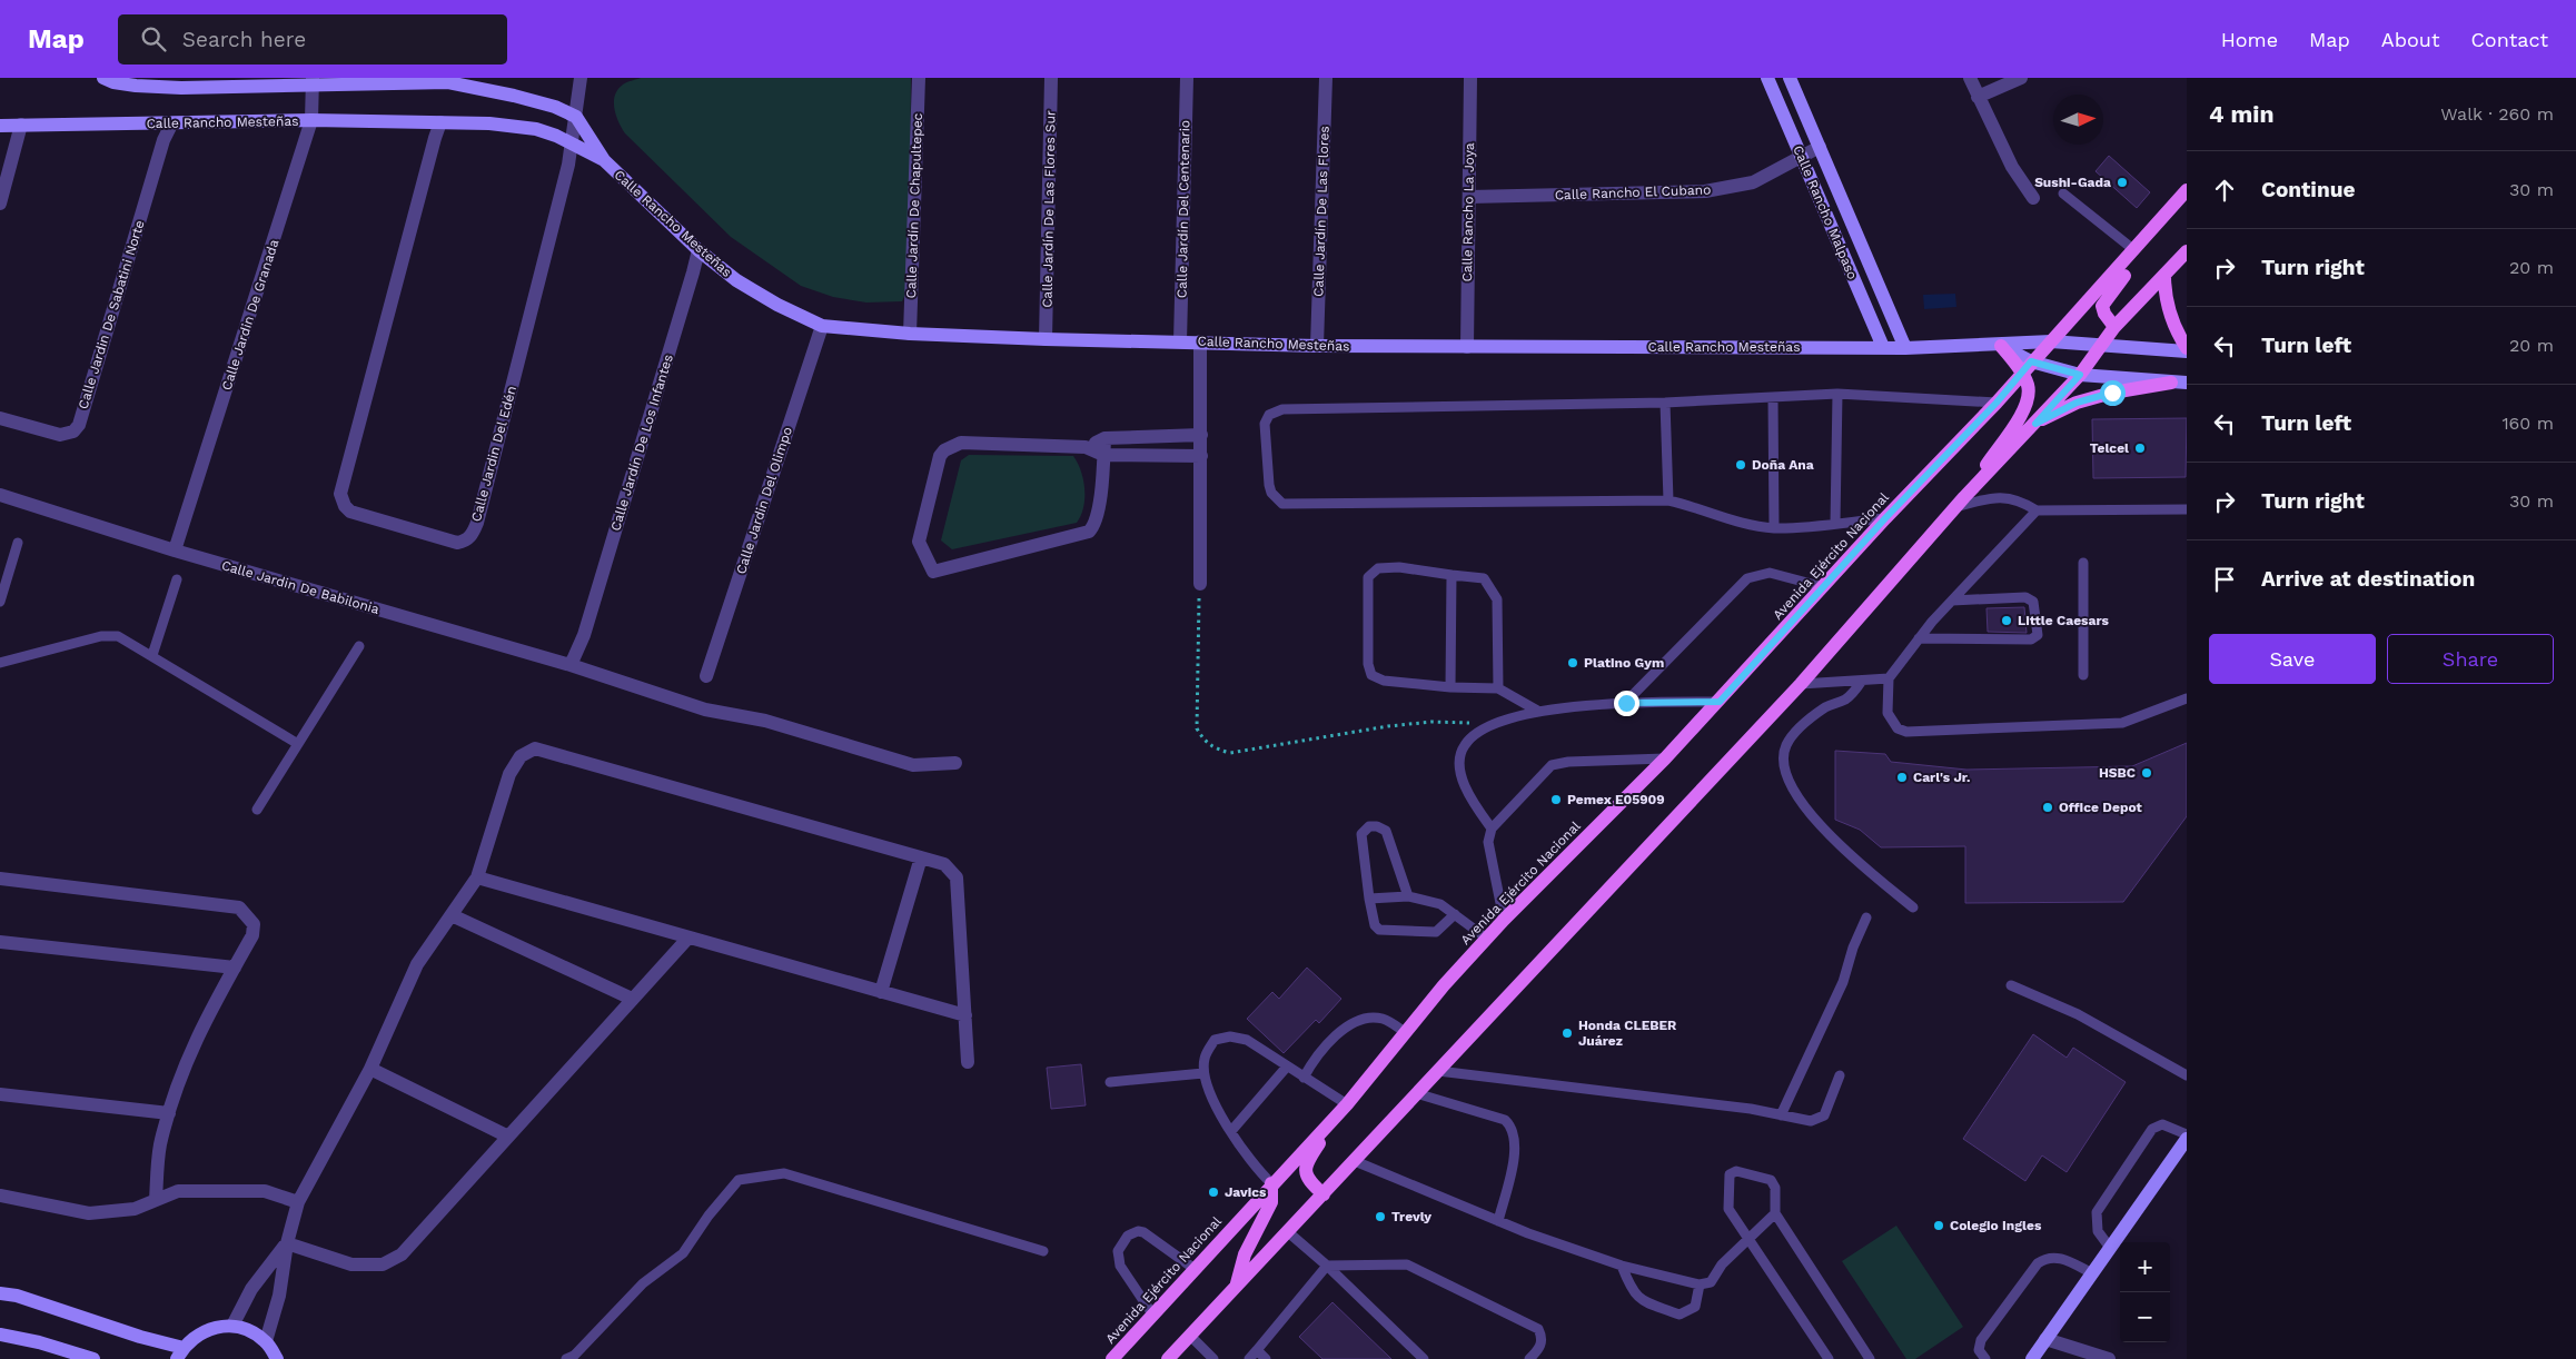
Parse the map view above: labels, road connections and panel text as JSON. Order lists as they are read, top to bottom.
{
  "streets": {
    "main road": ["Avenida Ejército Nacional"],
    "street": [
      "Calle Rancho Mesteñas",
      "Calle Rancho El Cubano",
      "Calle Jardín De Chapultepec",
      "Calle Jardín De Las Flores Sur",
      "Calle Jardín Del Centenario",
      "Calle Jardín De Las Flores",
      "Calle Rancho La Joya",
      "Calle Rancho Malpaso",
      "Calle Jardin De Sabatini Norte",
      "Calle Jardin De Granada",
      "Calle Jardín De Los Infantes",
      "Calle Jardin Del Edén",
      "Calle Jardin Del Olimpo",
      "Calle Jardin De Babilonia"
    ]
  },
  "crossings": [
    ["Calle Rancho Mesteñas", "Calle Jardín De Chapultepec"],
    ["Calle Rancho Mesteñas", "Calle Jardín De Las Flores Sur"],
    ["Calle Rancho Mesteñas", "Calle Jardín Del Centenario"],
    ["Calle Rancho Mesteñas", "Calle Jardín De Las Flores"],
    ["Calle Rancho Mesteñas", "Calle Rancho La Joya"],
    ["Calle Rancho Mesteñas", "Calle Rancho Malpaso"],
    ["Calle Rancho Mesteñas", "Calle Jardin De Sabatini Norte"],
    ["Calle Rancho Mesteñas", "Calle Jardin De Granada"],
    ["Calle Rancho Mesteñas", "Calle Jardín De Los Infantes"],
    ["Calle Rancho Mesteñas", "Calle Jardin Del Edén"],
    ["Calle Rancho Mesteñas", "Calle Jardin Del Olimpo"],
    ["Calle Rancho Mesteñas", "Avenida Ejército Nacional"],
    ["Calle Rancho El Cubano", "Calle Rancho La Joya"],
    ["Calle Rancho El Cubano", "Calle Rancho Malpaso"],
    ["Calle Jardin De Granada", "Calle Jardin De Babilonia"],
    ["Calle Jardín De Los Infantes", "Calle Jardin De Babilonia"]
  ],
  "places": [
    "Sushi-Gada",
    "Telcel",
    "Doña Ana",
    "Little Caesars",
    "Platino Gym",
    "HSBC",
    "Carl's Jr.",
    "Pemex E05909",
    "Office Depot",
    "Honda CLEBER Juárez",
    "Javics",
    "Trevly",
    "Colegio Ingles"
  ],
  "north": "right",
  "page": {
    "header": "Map",
    "search": "Search here",
    "nav": [
      "Home",
      "Map",
      "About",
      "Contact"
    ],
    "heading": ["4 min", "Walk · 260 m"],
    "list": [
      ["Continue", "30 m"],
      ["Turn right", "20 m"],
      ["Turn left", "20 m"],
      ["Turn left", "160 m"],
      ["Turn right", "30 m"],
      "Arrive at destination"
    ],
    "buttons": ["Save", "Share"],
    "map_buttons": ["+", "−"]
  }
}
